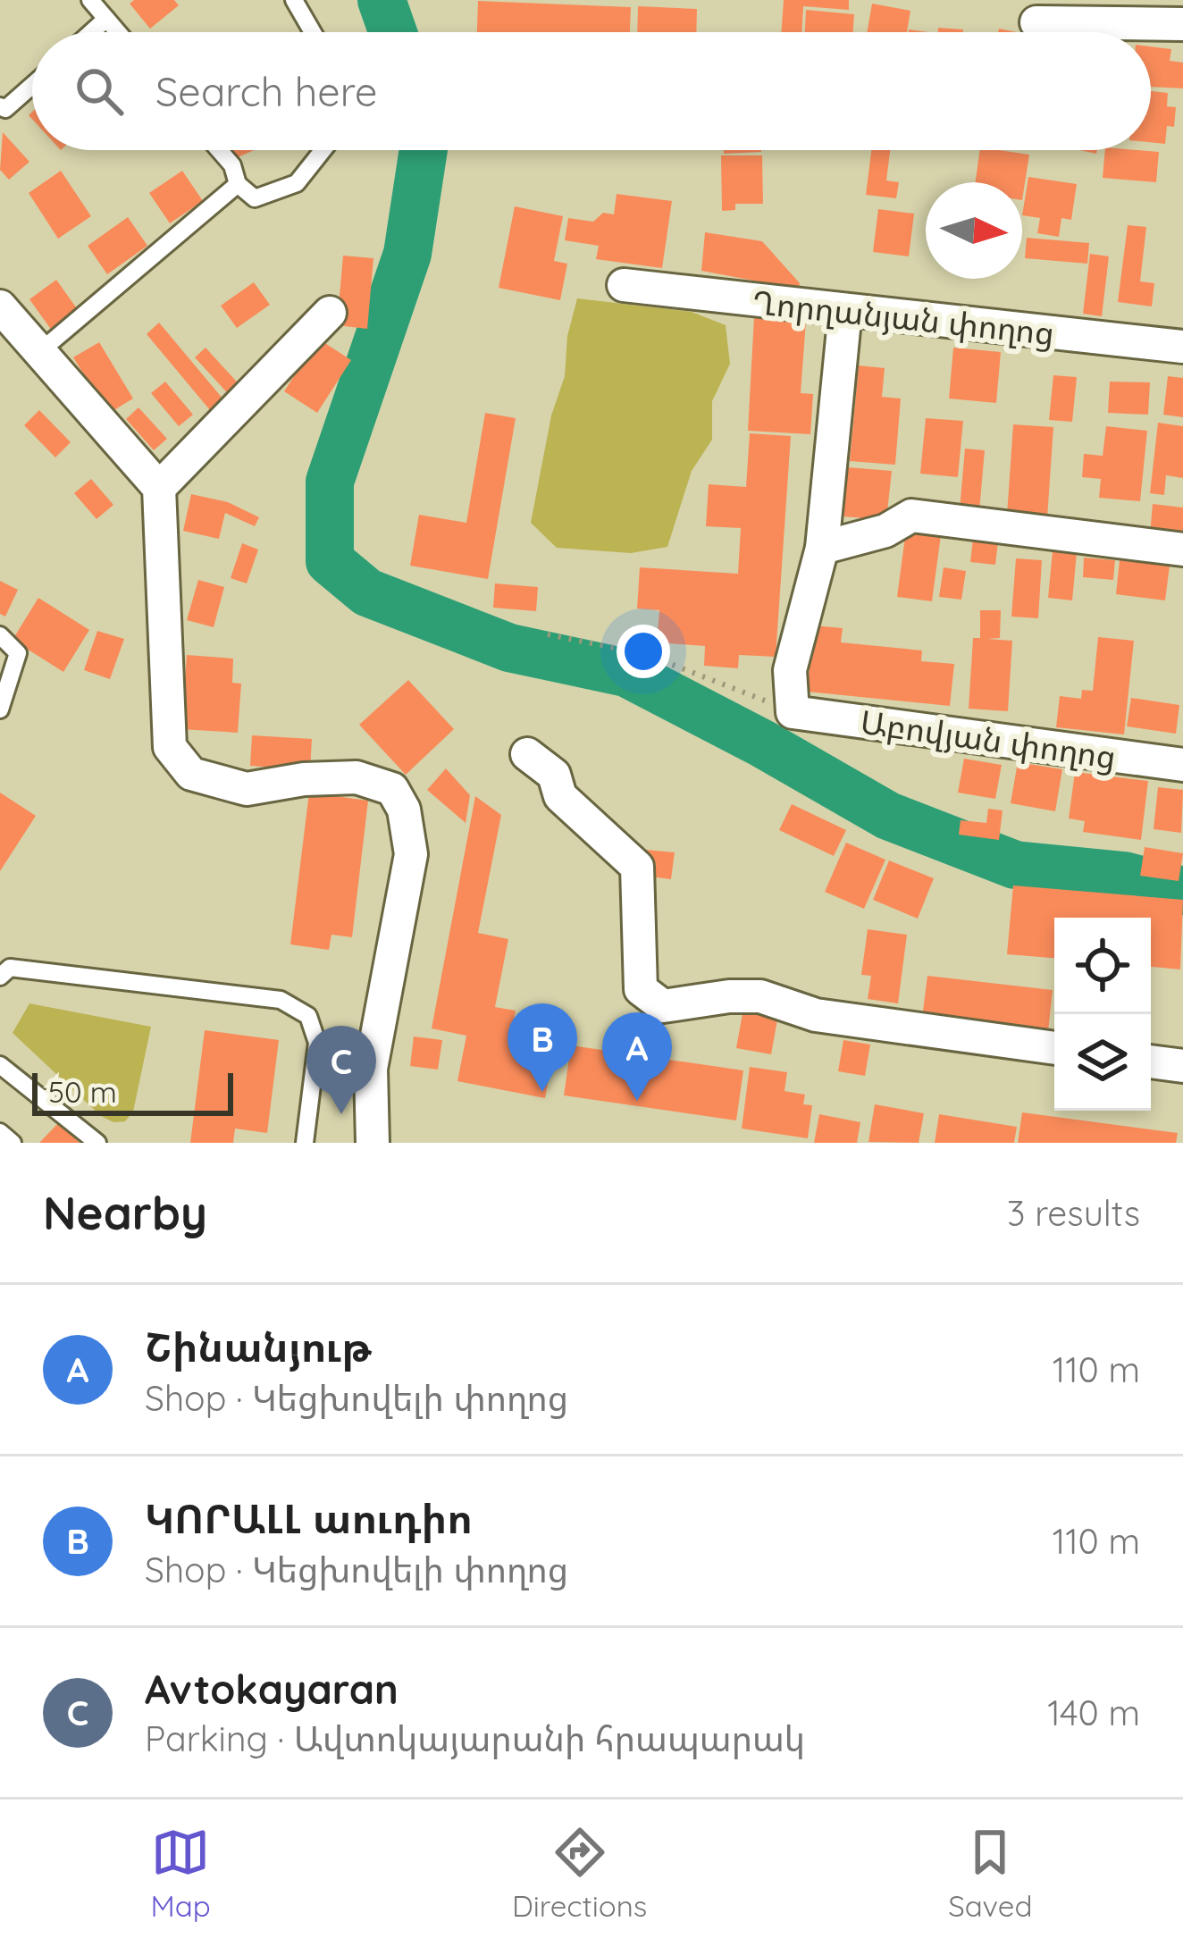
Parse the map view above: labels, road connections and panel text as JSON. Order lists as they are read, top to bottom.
{
  "streets": {
    "street": ["Ղորղանյան փողոց", "Աբովյան փողոց"]
  },
  "scale_bar": "50 m",
  "north": "right",
  "page": {
    "search": "Search here",
    "pins": ["B", "A", "C"],
    "scale": "50 m",
    "heading": ["Nearby", "3 results"],
    "list": [
      {
        "mark": "A",
        "name": "Շինանյութ",
        "note": "Shop · Կեցխովելի փողոց",
        "value": "110 m"
      },
      {
        "mark": "B",
        "name": "ԿՈՐԱԼԼ աուդիո",
        "note": "Shop · Կեցխովելի փողոց",
        "value": "110 m"
      },
      {
        "mark": "C",
        "name": "Avtokayaran",
        "note": "Parking · Ավտոկայարանի հրապարակ",
        "value": "140 m"
      }
    ],
    "nav": ["Map", "Directions", "Saved"]
  }
}
